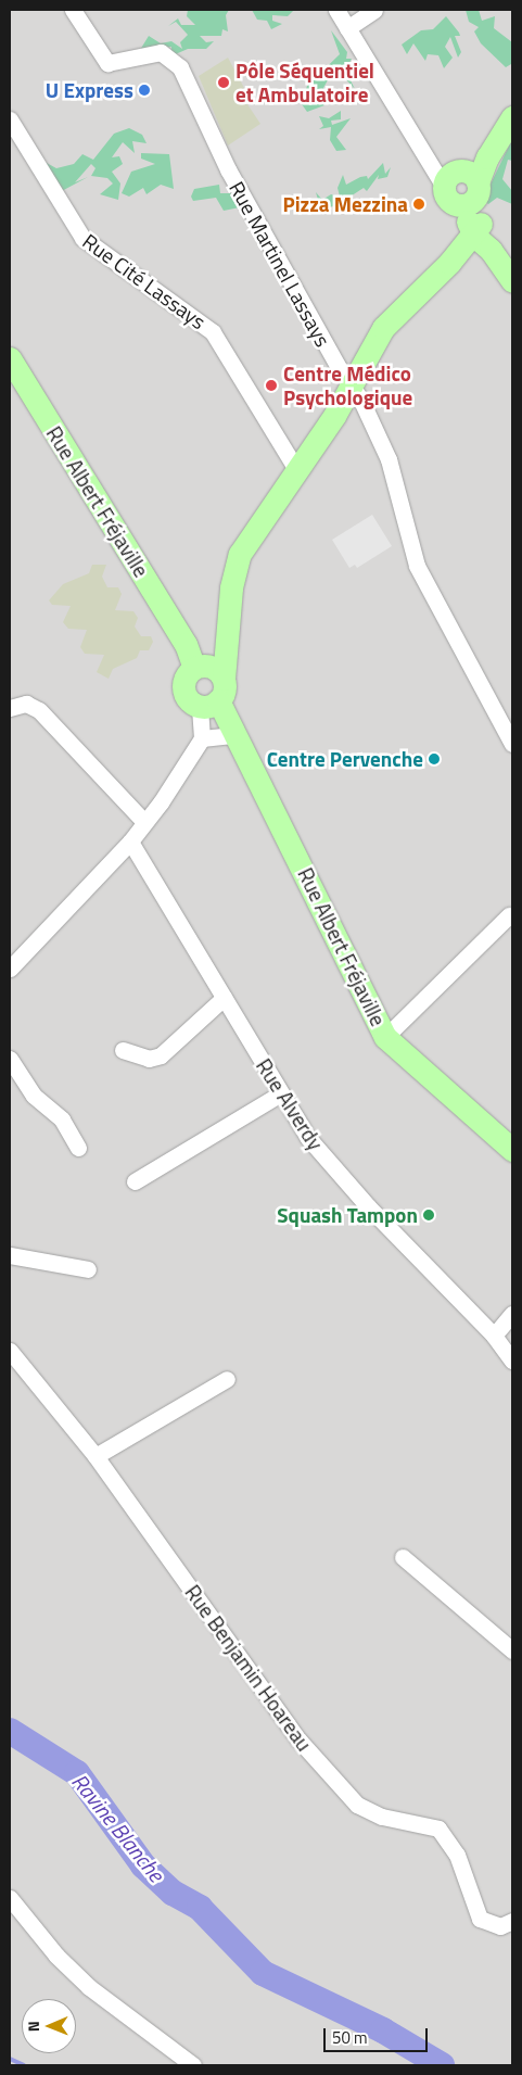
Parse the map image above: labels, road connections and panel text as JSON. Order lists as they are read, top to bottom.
{
  "streets": {
    "street": [
      "Rue Martinel Lassays",
      "Rue Cité Lassays",
      "Rue Albert Fréjaville",
      "Rue Alverdy",
      "Rue Benjamin Hoareau"
    ]
  },
  "water": ["Ravine Blanche"],
  "places": [
    "Pôle Séquentiel et Ambulatoire",
    "U Express",
    "Pizza Mezzina",
    "Centre Médico Psychologique",
    "Centre Pervenche",
    "Squash Tampon"
  ],
  "scale_bar": "50 m",
  "north": "left"
}
